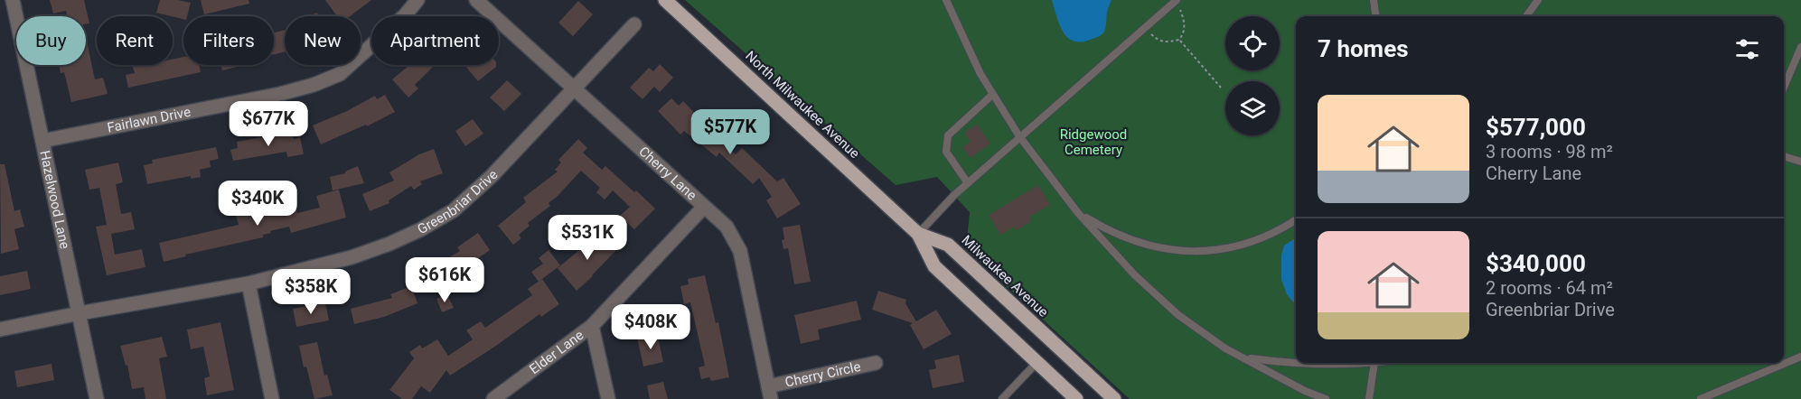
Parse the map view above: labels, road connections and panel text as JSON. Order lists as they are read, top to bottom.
{
  "streets": {
    "main road": ["North Milwaukee Avenue", "Milwaukee Avenue"],
    "street": [
      "Fairlawn Drive",
      "Cherry Lane",
      "Hazelwood Lane",
      "Greenbriar Drive",
      "Elder Lane",
      "Cherry Circle"
    ]
  },
  "crossings": [
    ["North Milwaukee Avenue", "Milwaukee Avenue"],
    ["Fairlawn Drive", "Hazelwood Lane"],
    ["Cherry Lane", "Greenbriar Drive"],
    ["Cherry Lane", "Elder Lane"],
    ["Cherry Lane", "Cherry Circle"],
    ["Hazelwood Lane", "Greenbriar Drive"]
  ],
  "parks": ["Ridgewood Cemetery"],
  "page": {
    "chip": [
      "Buy",
      "Rent",
      "Filters",
      "New",
      "Apartment"
    ],
    "heading": "7 homes",
    "list": [
      {
        "name": "$577,000",
        "note": "3 rooms · 98 m² · Cherry Lane"
      },
      {
        "name": "$340,000",
        "note": "2 rooms · 64 m² · Greenbriar Drive"
      }
    ],
    "price": [
      "$677K",
      "$577K",
      "$340K",
      "$531K",
      "$616K",
      "$358K",
      "$408K"
    ]
  }
}
